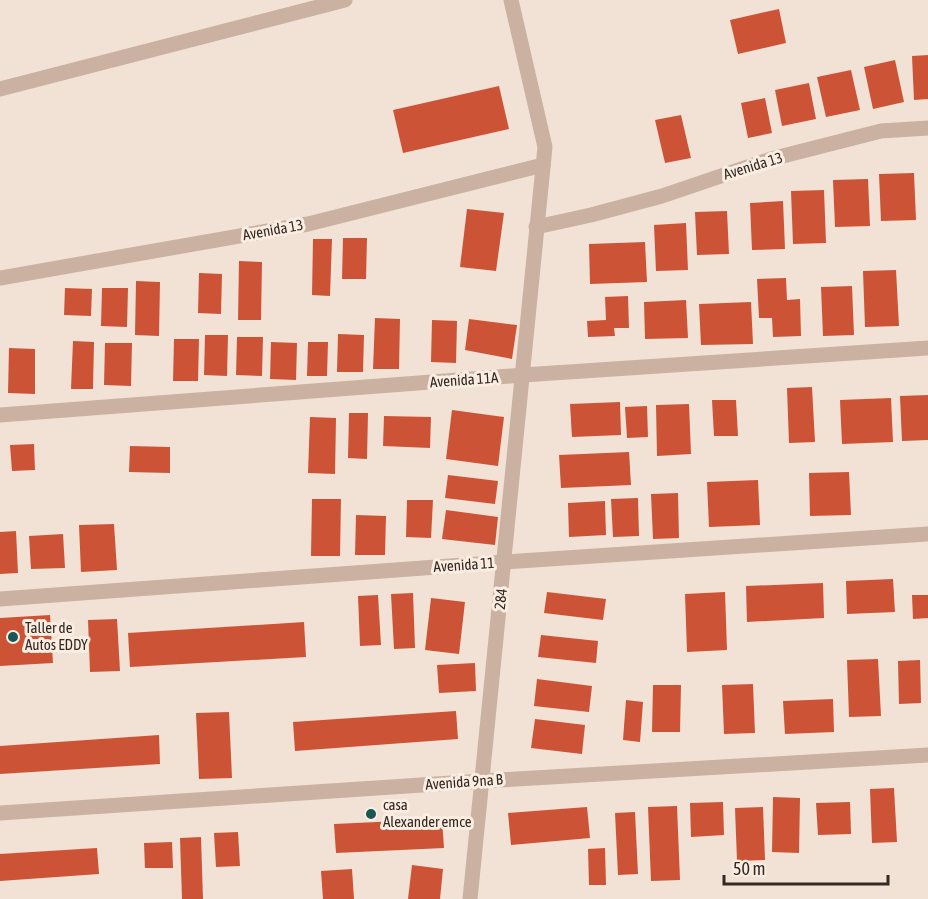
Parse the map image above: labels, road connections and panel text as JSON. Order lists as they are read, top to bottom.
{
  "streets": {
    "street": [
      "Avenida 13",
      "Avenida 11A",
      "Avenida 11",
      "284",
      "Avenida 9na B"
    ]
  },
  "crossings": [
    ["Avenida 13", "284"],
    ["Avenida 11A", "284"],
    ["Avenida 11", "284"],
    ["284", "Avenida 9na B"]
  ],
  "places": ["Taller de Autos EDDY", "casa Alexander emce"],
  "scale_bar": "50 m"
}
